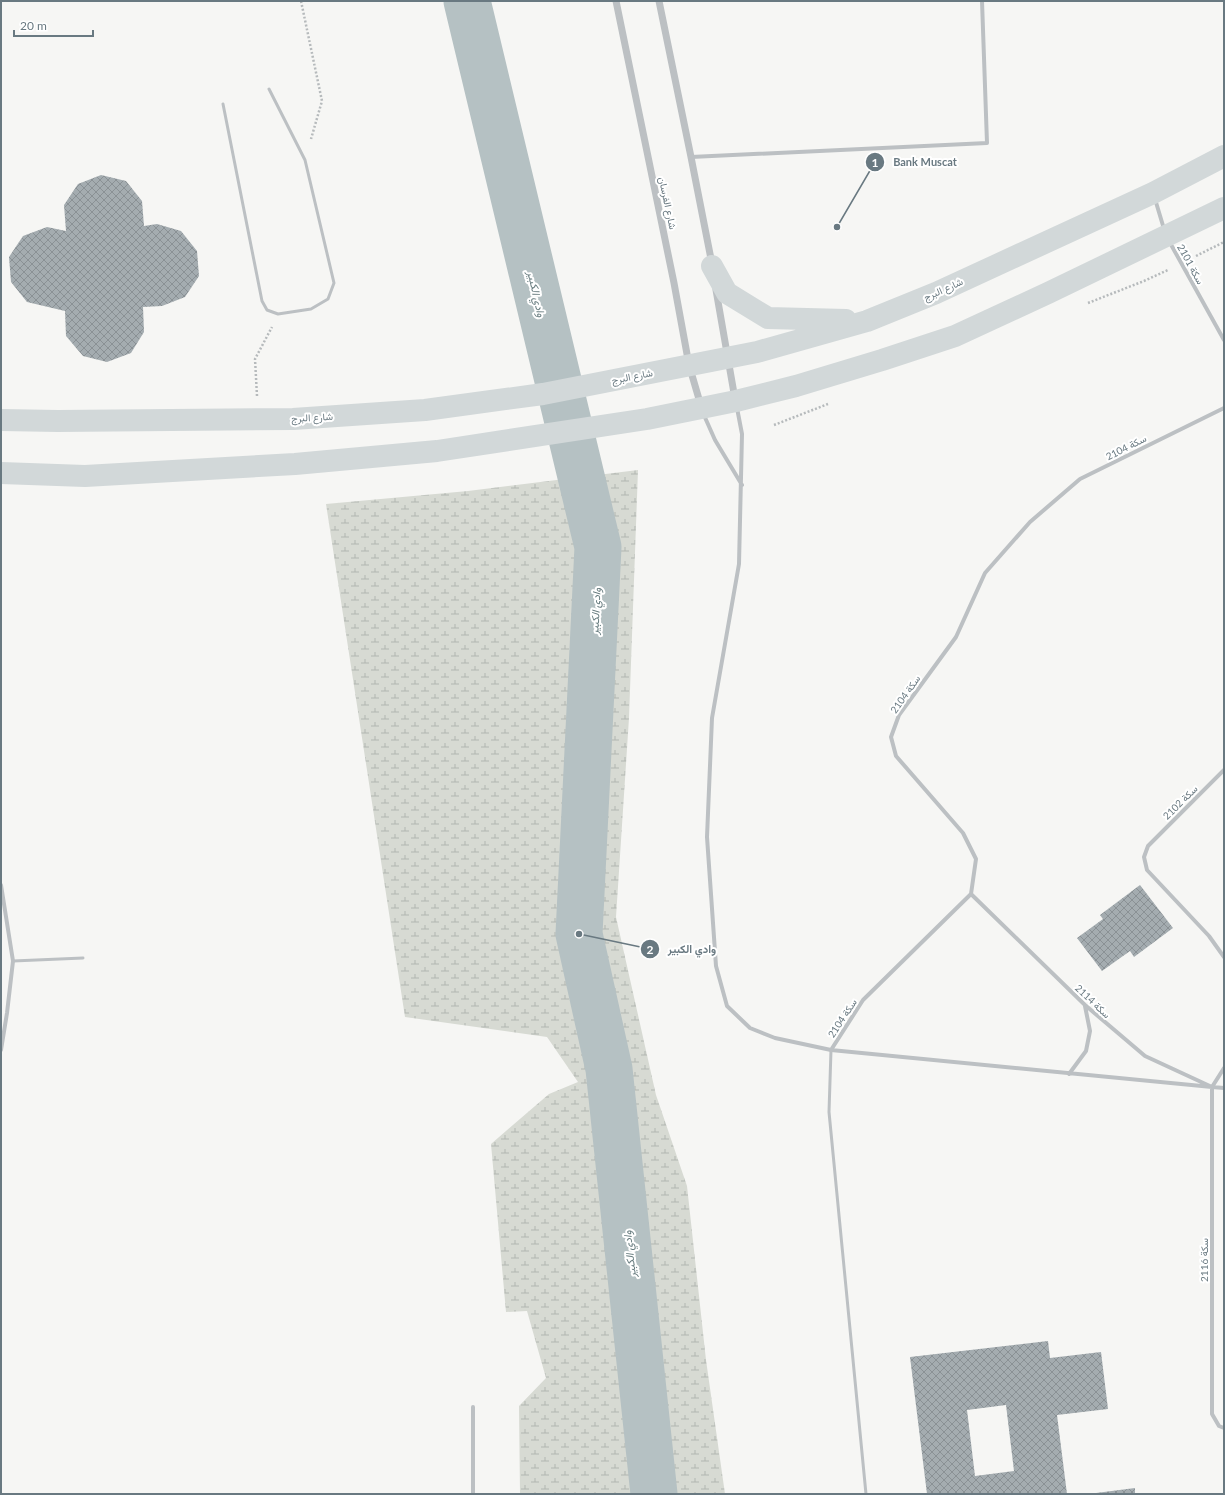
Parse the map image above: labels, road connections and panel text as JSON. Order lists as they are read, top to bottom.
{
  "streets": {
    "main road": ["شارع البرج"],
    "street": [
      "شارع الفرسان",
      "سكة 2101",
      "سكة 2104",
      "سكة 2102",
      "سكة 2114",
      "سكة 2116"
    ]
  },
  "crossings": [
    ["شارع الفرسان", "شارع البرج"],
    ["سكة 2101", "شارع البرج"],
    ["سكة 2104", "سكة 2114"],
    ["سكة 2114", "سكة 2116"]
  ],
  "water": ["وادي الكبير"],
  "places": ["Bank Muscat", "وادي الكبير"],
  "scale_bar": "20 m"
}
